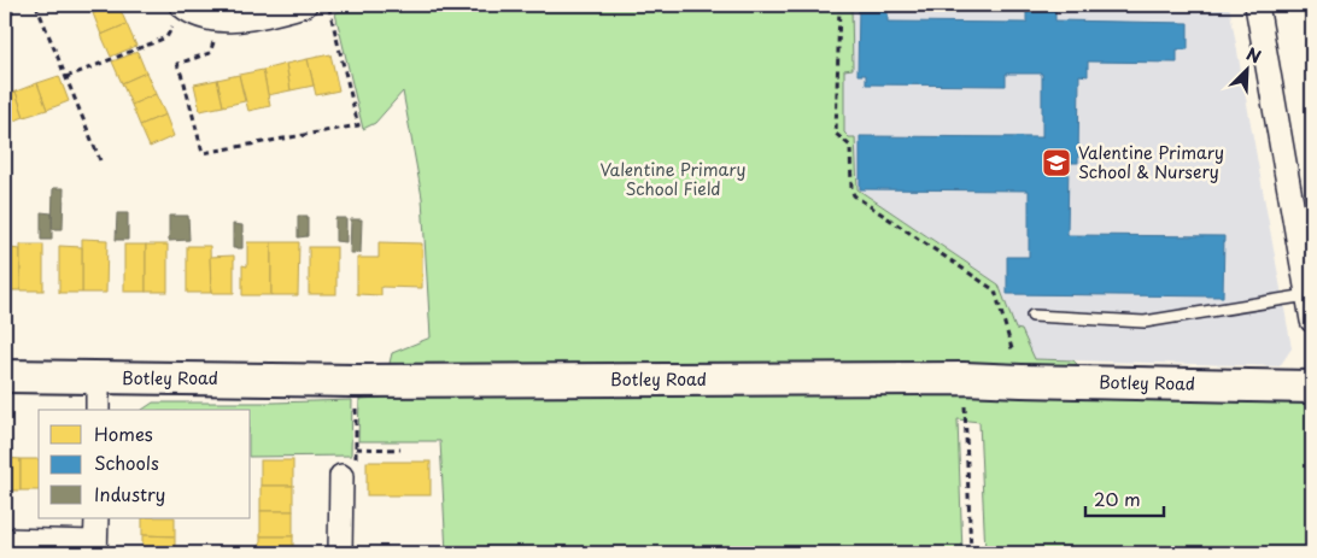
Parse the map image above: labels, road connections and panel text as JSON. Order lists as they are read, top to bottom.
{
  "streets": {
    "main road": ["Botley Road"]
  },
  "parks": ["Valentine Primary School Field"],
  "places": {
    "school or university": ["Valentine Primary School & Nursery"]
  },
  "legend": ["Homes", "Schools", "Industry"],
  "scale_bar": "20 m",
  "north": "top right"
}
